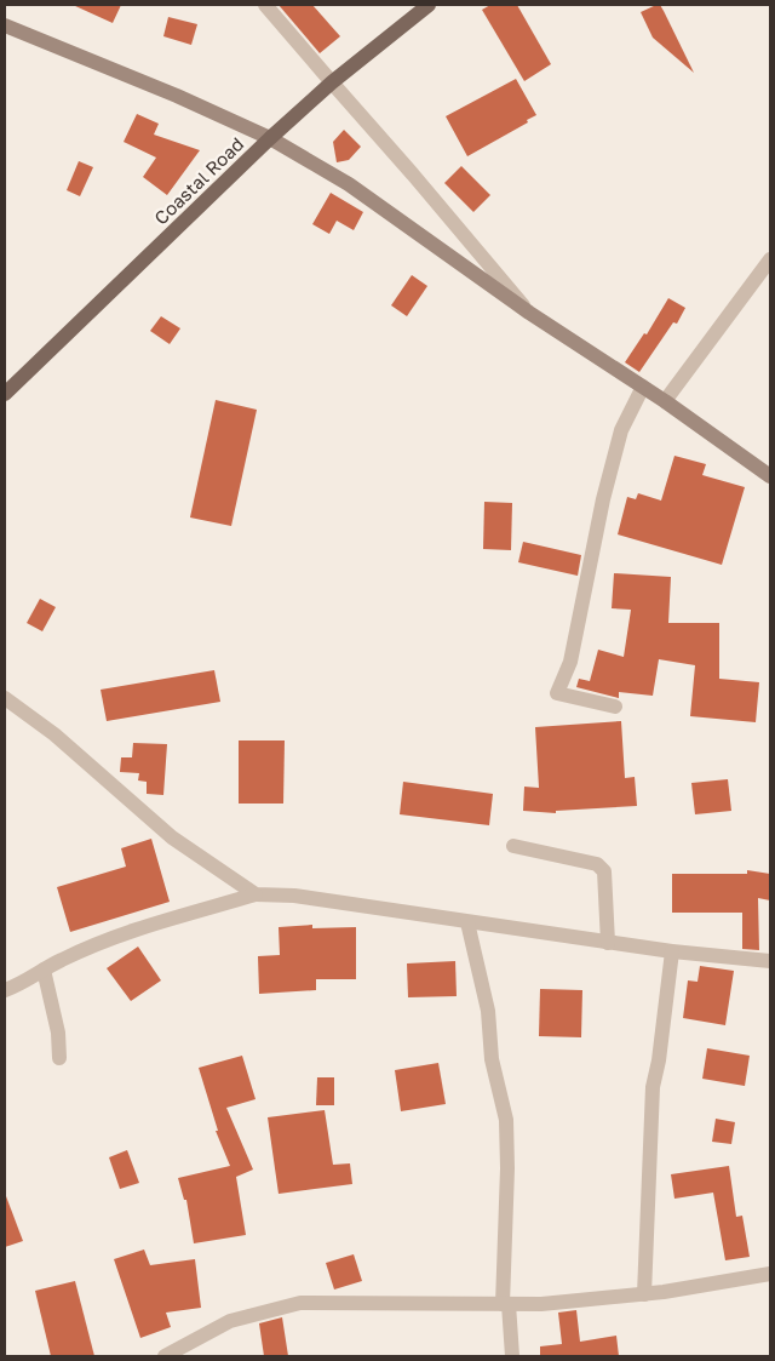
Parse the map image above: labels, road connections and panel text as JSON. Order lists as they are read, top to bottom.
{
  "streets": {
    "main road": ["Coastal Road"]
  }
}
